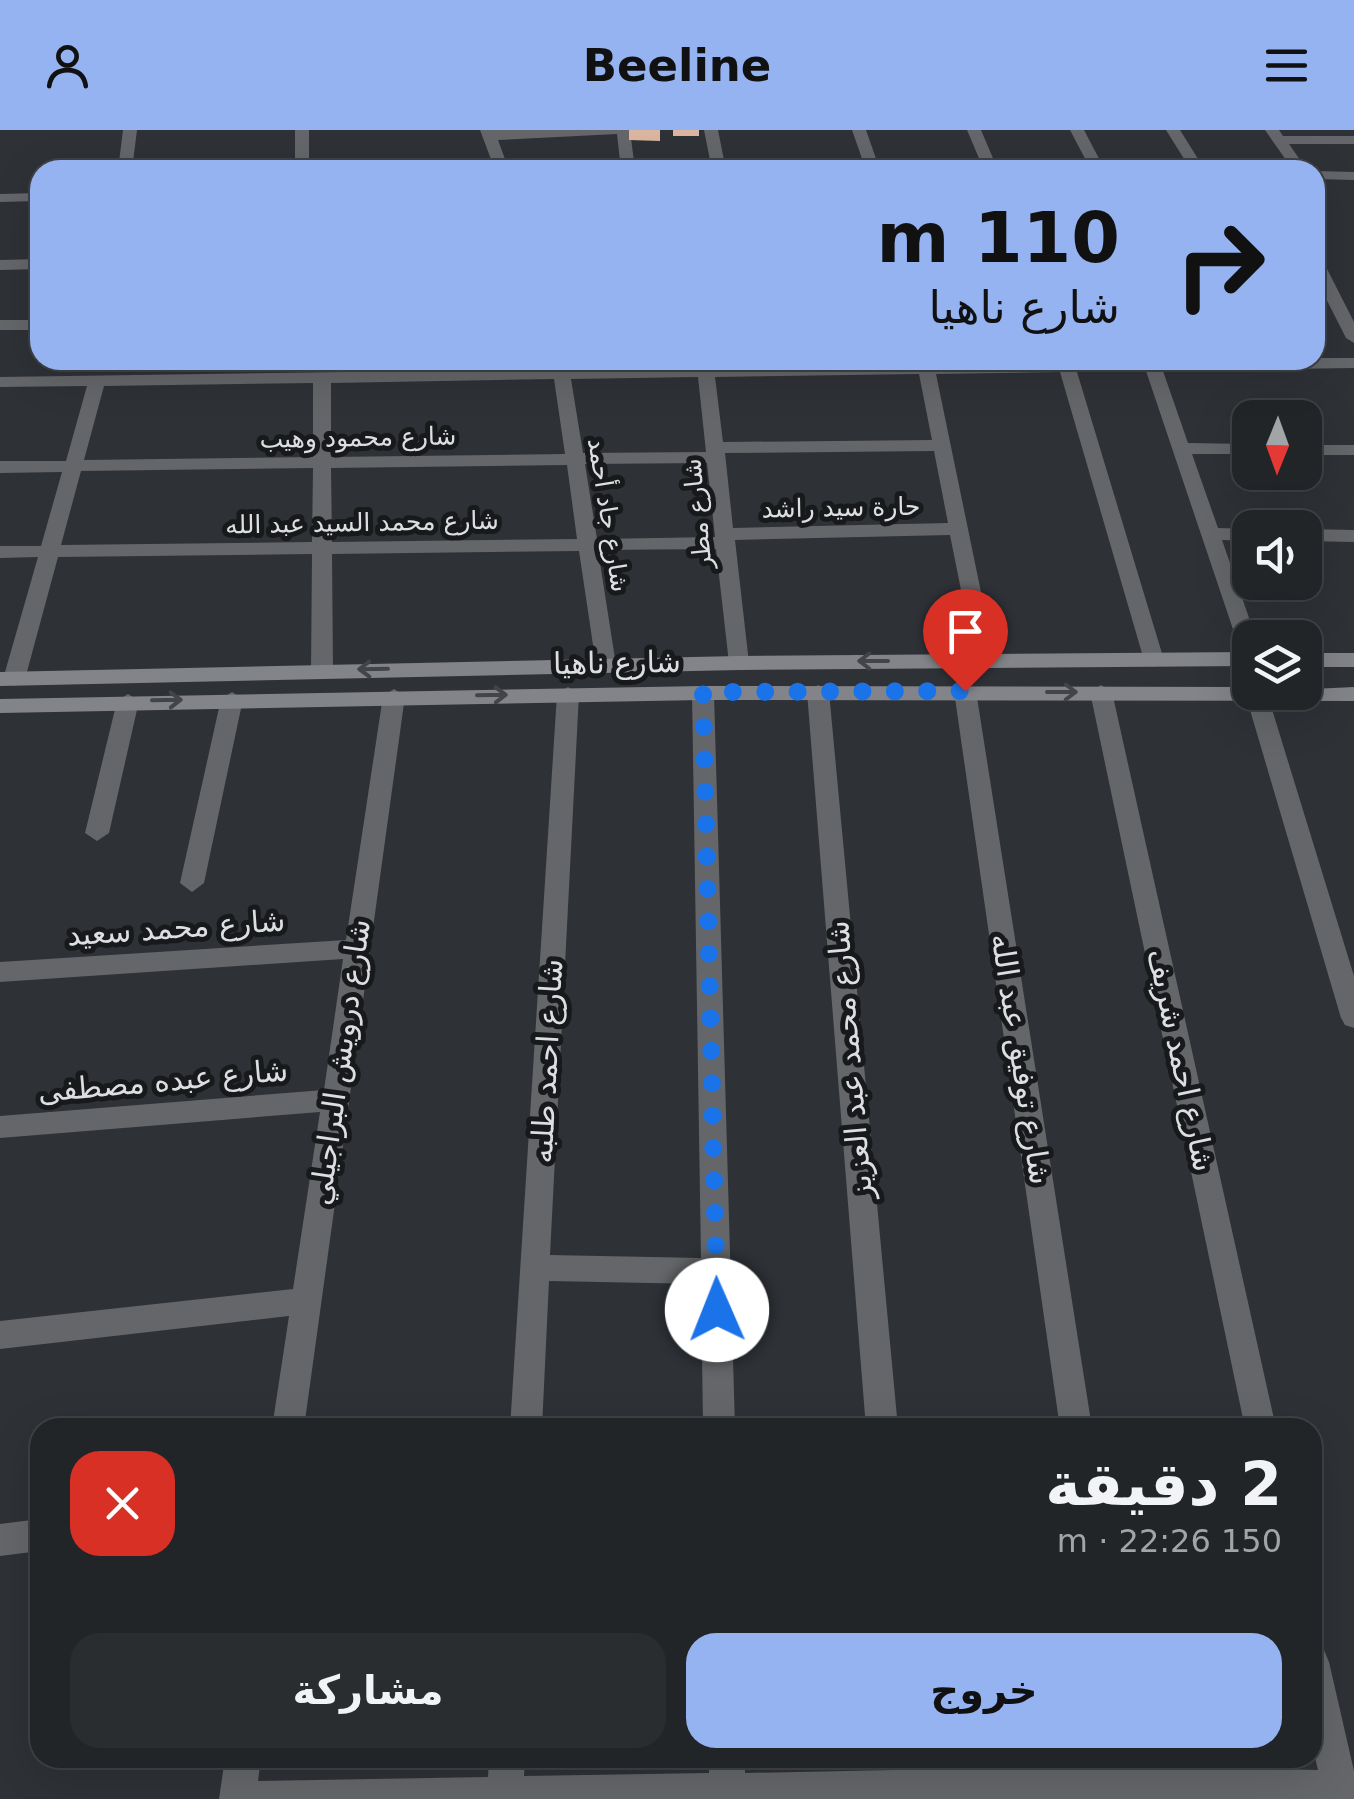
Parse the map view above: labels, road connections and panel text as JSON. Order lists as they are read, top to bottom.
{
  "streets": {
    "main road": ["شارع ناهيا"],
    "street": [
      "شارع محمود وهيب",
      "حارة سيد راشد",
      "شارع مطر",
      "شارع جاد أحمد",
      "شارع محمد السيد عبد الله",
      "شارع محمد سعيد",
      "شارع توفيق عبد الله",
      "شارع محمد عبد العزيز",
      "شارع احمد شريف",
      "شارع احمد طلبه",
      "شارع درويش البراجيلي",
      "شارع عبده مصطفى"
    ]
  },
  "crossings": [
    ["شارع محمود وهيب", "شارع مطر"],
    ["شارع محمود وهيب", "شارع جاد أحمد"],
    ["حارة سيد راشد", "شارع مطر"],
    ["حارة سيد راشد", "شارع محمد السيد عبد الله"],
    ["شارع مطر", "شارع محمد السيد عبد الله"],
    ["شارع مطر", "شارع ناهيا"],
    ["شارع جاد أحمد", "شارع محمد السيد عبد الله"],
    ["شارع جاد أحمد", "شارع ناهيا"],
    ["شارع ناهيا", "شارع توفيق عبد الله"],
    ["شارع ناهيا", "شارع محمد عبد العزيز"],
    ["شارع ناهيا", "شارع احمد شريف"],
    ["شارع ناهيا", "شارع احمد طلبه"],
    ["شارع ناهيا", "شارع درويش البراجيلي"],
    ["شارع محمد سعيد", "شارع درويش البراجيلي"],
    ["شارع درويش البراجيلي", "شارع عبده مصطفى"]
  ],
  "north": "bottom",
  "page": {
    "header": "Beeline",
    "turn": ["110 m", "شارع ناهيا"],
    "heading": ["2 دقيقة", "150 m · 22:26"],
    "buttons": ["خروج", "مشاركة"]
  }
}
